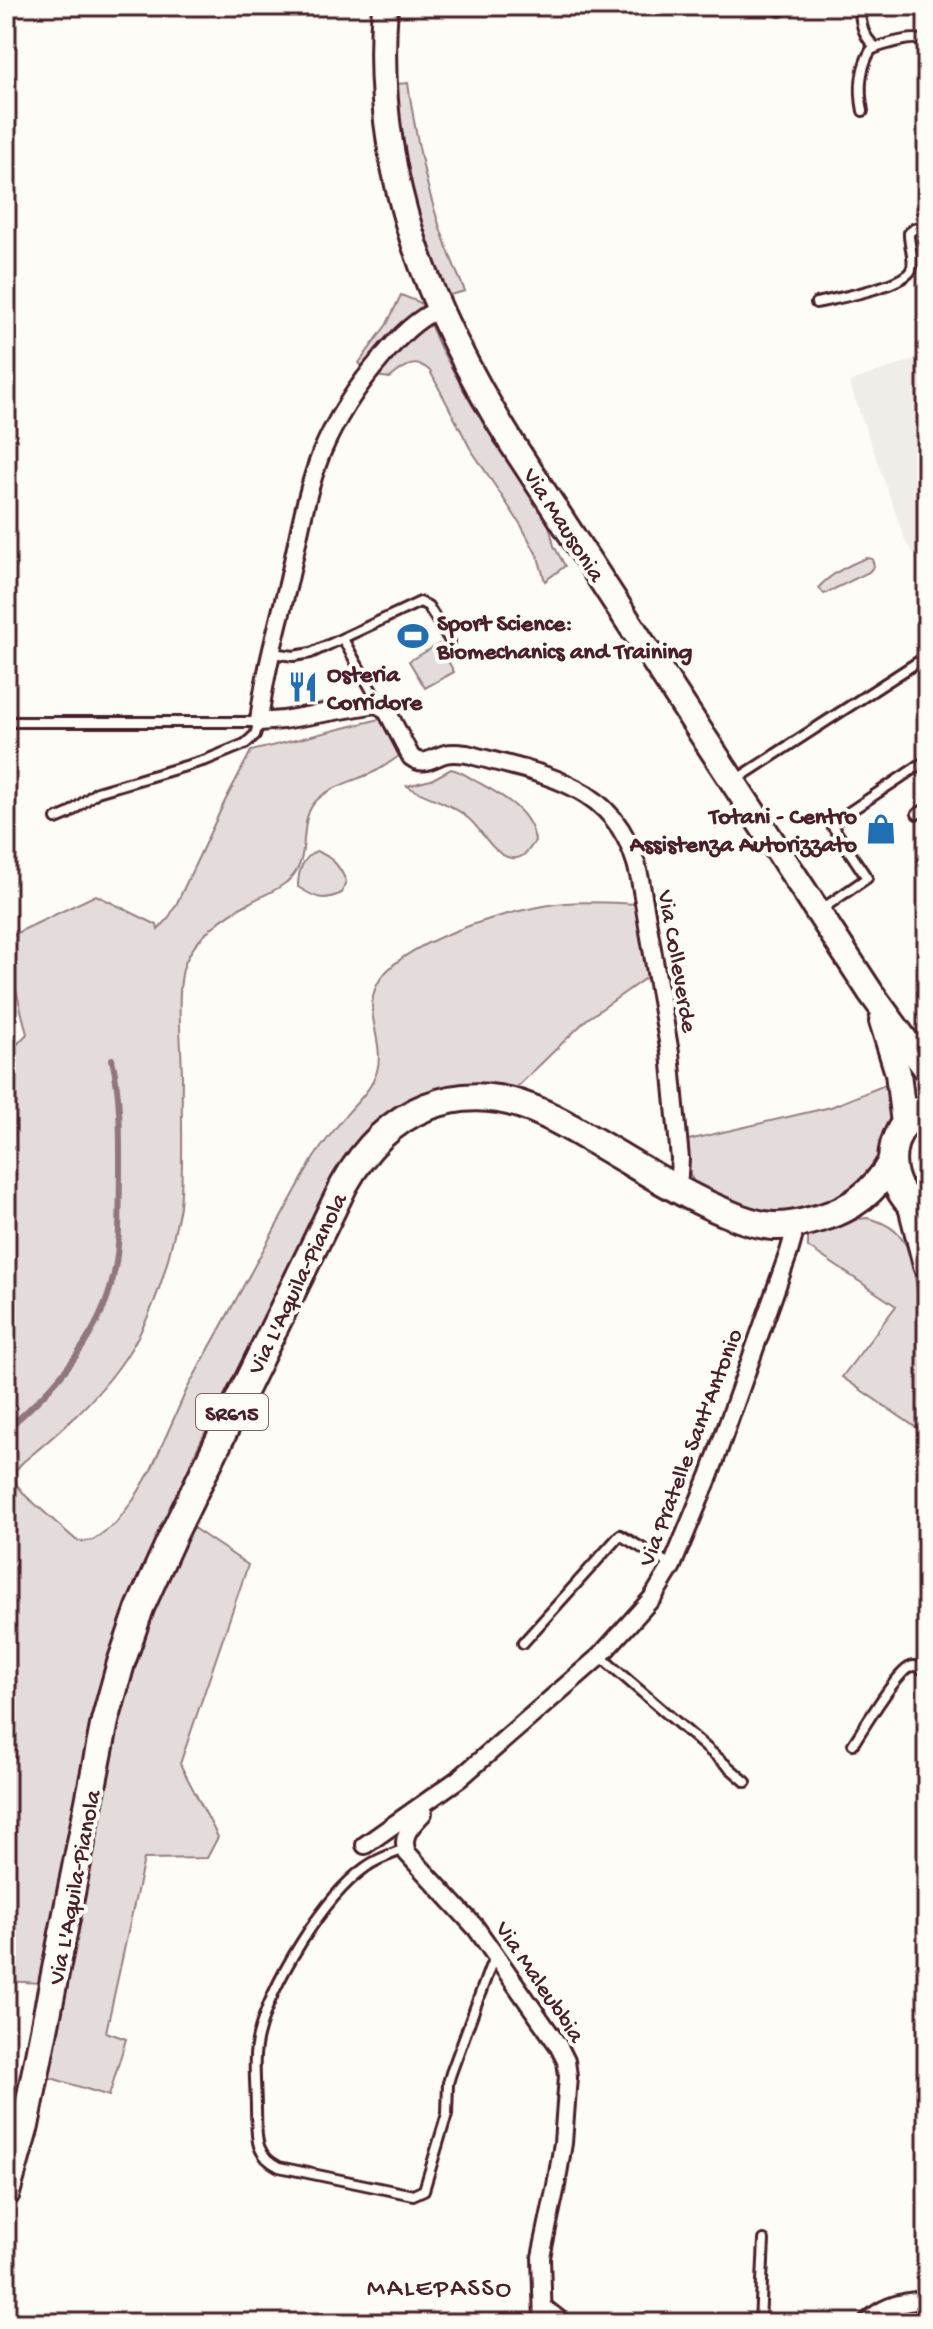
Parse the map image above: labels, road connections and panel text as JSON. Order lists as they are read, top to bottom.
{
  "streets": {
    "main road": ["Via Mausonia", "Via L'Aquila-Pianola", "SR615"],
    "street": ["Via Colleverde", "Via Pratelle Sant'Antonio", "Via Maleubbia"]
  },
  "crossings": [
    ["Via Colleverde", "Via L'Aquila-Pianola"],
    ["Via L'Aquila-Pianola", "Via Pratelle Sant'Antonio"]
  ],
  "districts": ["MALEPASSO"],
  "places": {
    "sports": ["Sport Science: Biomechanics and Training"],
    "restaurant": ["Osteria Corridore"],
    "shop": ["Totani - Centro Assistenza Autorizzato"]
  }
}
